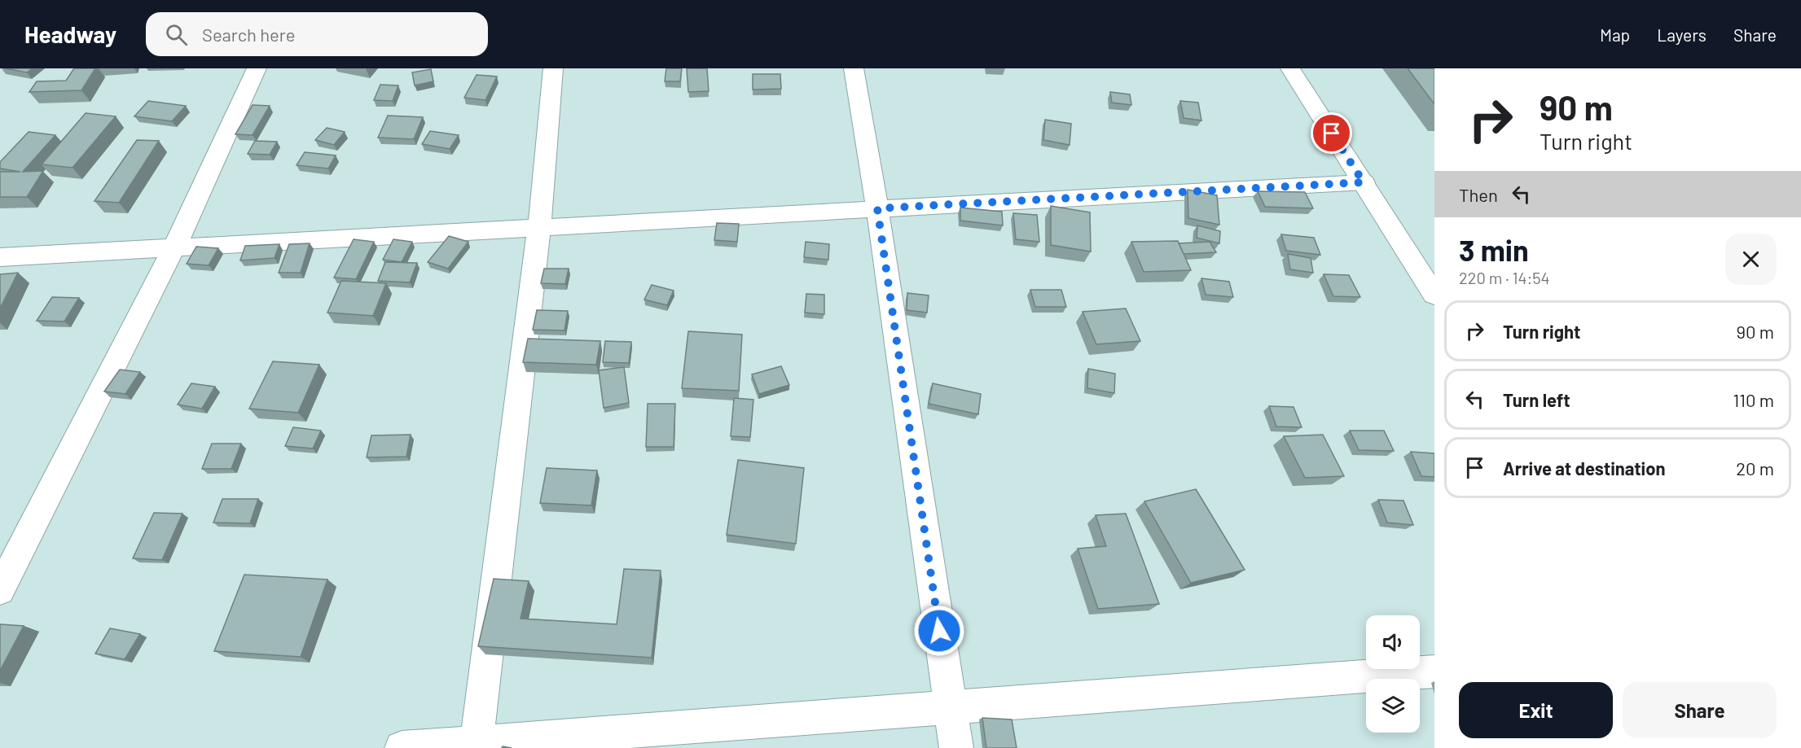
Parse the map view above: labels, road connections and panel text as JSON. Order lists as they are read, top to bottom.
{
  "page": {
    "header": "Headway",
    "search": "Search here",
    "nav": ["Map", "Layers", "Share"],
    "turn": ["90 m", "Turn right"],
    "then": "Then",
    "heading": ["3 min", "220 m · 14:54"],
    "list": [
      {
        "name": "Turn right",
        "value": "90 m"
      },
      {
        "name": "Turn left",
        "value": "110 m"
      },
      {
        "name": "Arrive at destination",
        "value": "20 m"
      }
    ],
    "buttons": ["Exit", "Share"]
  }
}
